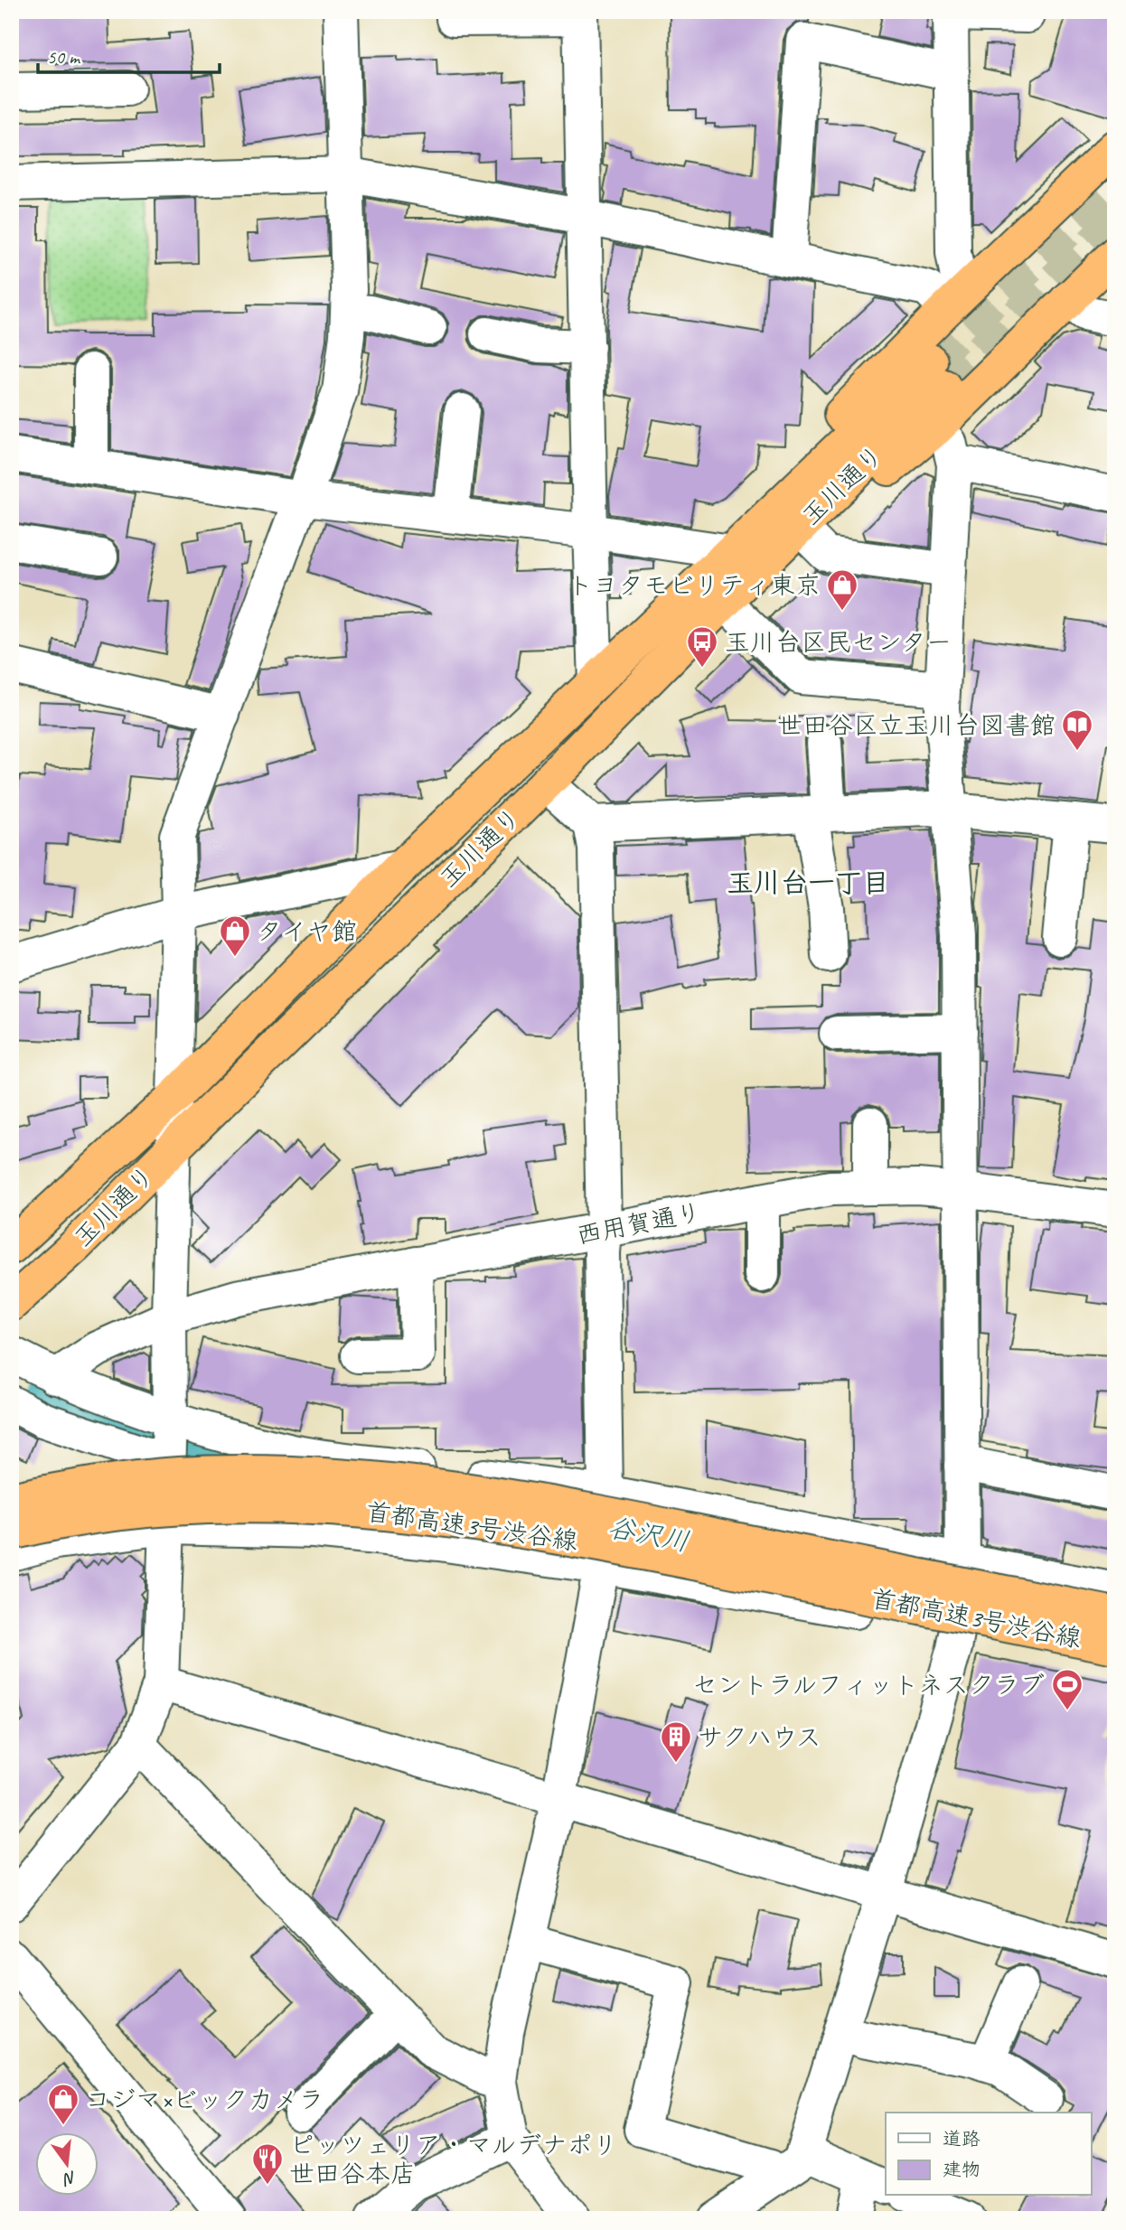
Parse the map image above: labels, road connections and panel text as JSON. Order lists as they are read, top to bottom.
{
  "streets": {
    "highway": ["玉川通り", "首都高速3号渋谷線"],
    "street": ["西用賀通り"]
  },
  "districts": ["玉川台一丁目"],
  "water": ["谷沢川"],
  "places": {
    "shop": ["トヨタモビリティ東京", "タイヤ館", "コジマ×ビックカメラ"],
    "bus stop": ["玉川台区民センター"],
    "library": ["世田谷区立玉川台図書館"],
    "sports": ["セントラルフィットネスクラブ"],
    "building": ["サクハウス"],
    "restaurant": ["ピッツェリア・マルデナポリ 世田谷本店"]
  },
  "legend": ["道路", "建物"],
  "scale_bar": "50 m",
  "north": "bottom"
}
